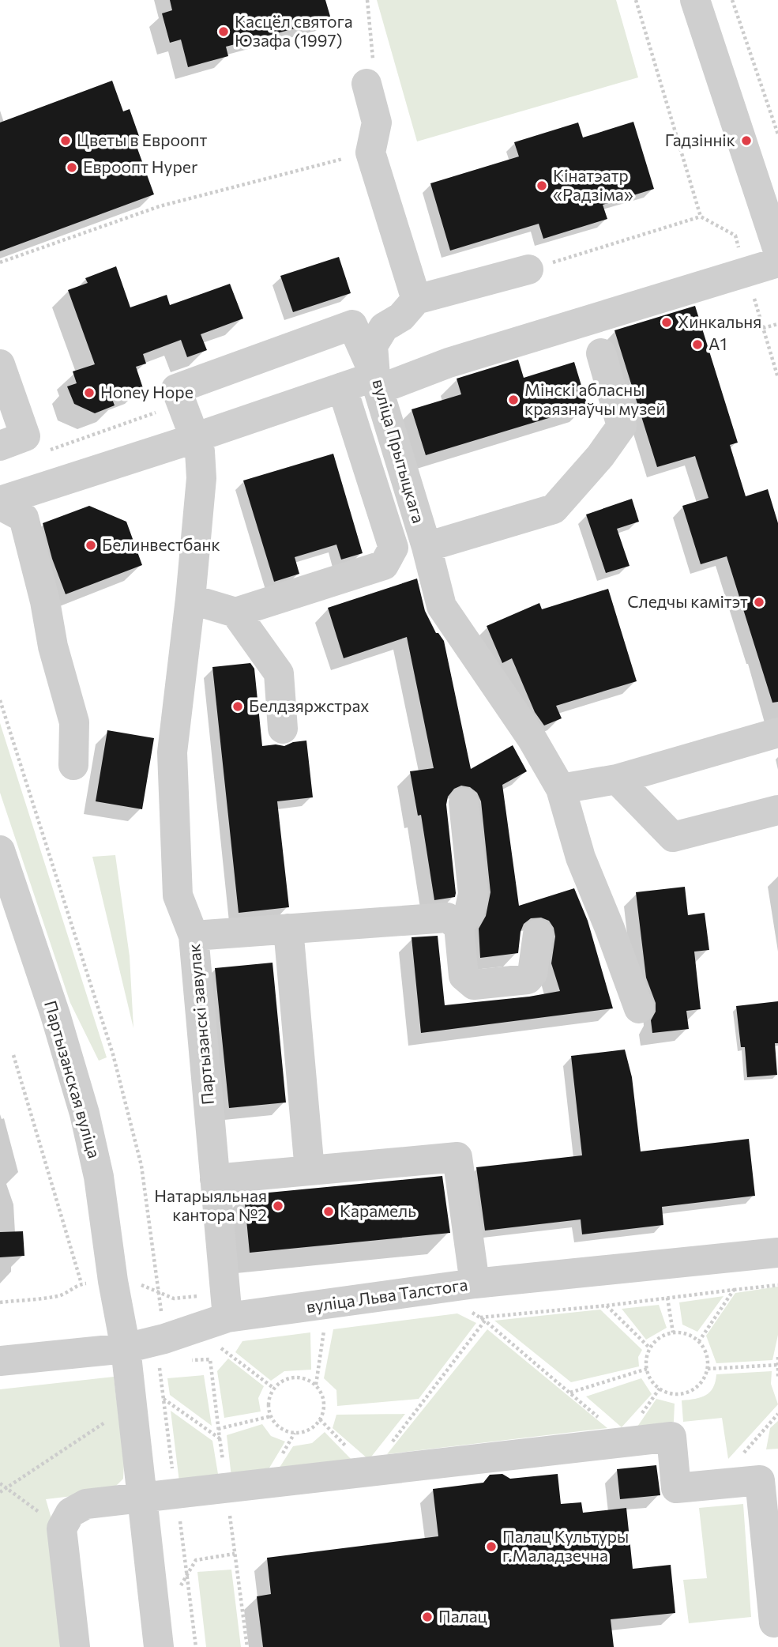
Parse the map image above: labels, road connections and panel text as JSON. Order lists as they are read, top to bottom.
{
  "streets": {
    "street": [
      "вуліца Прытыцкага",
      "Партызанскі завулак",
      "Партызанская вуліца",
      "вуліца Льва Талстога"
    ]
  },
  "crossings": [
    ["вуліца Прытыцкага", "Партызанскі завулак"],
    ["Партызанскі завулак", "вуліца Льва Талстога"],
    ["Партызанская вуліца", "вуліца Льва Талстога"]
  ],
  "places": [
    "Касцёл святога Юзафа (1997)",
    "Цветы в Евроопт",
    "Гадзіннік",
    "Евроопт Hyper",
    "Кінатэатр «Радзіма»",
    "Хинкальня",
    "A1",
    "Honey Hope",
    "Мінскі абласны краязнаўчы музей",
    "Белинвестбанк",
    "Следчы камітэт",
    "Белдзяржстрах",
    "Натарыяльная кантора №2",
    "Карамель",
    "Палац Культуры г.Маладзечна",
    "Палац"
  ]
}
